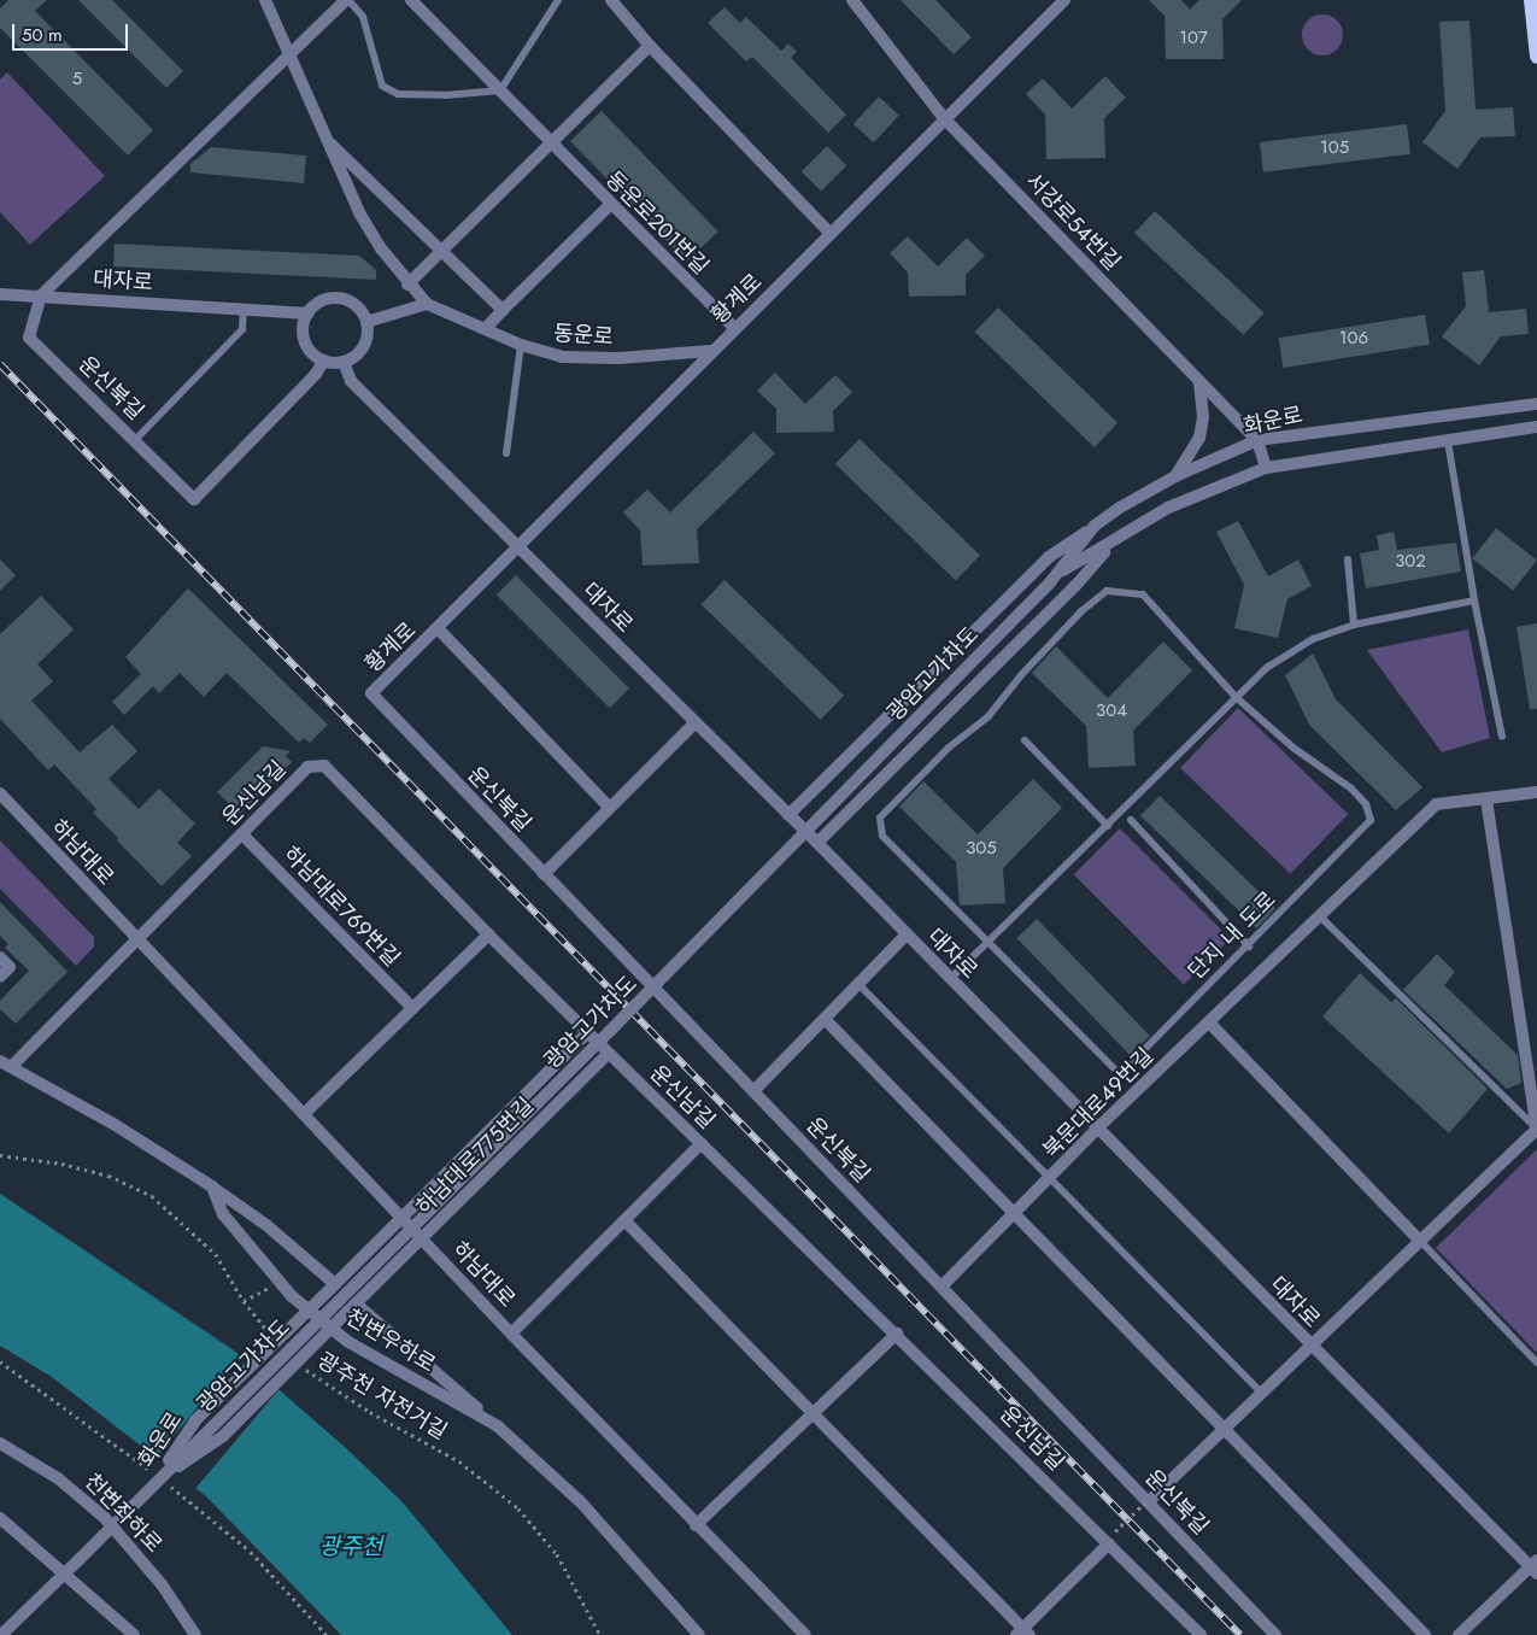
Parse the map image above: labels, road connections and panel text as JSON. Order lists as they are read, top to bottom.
{
  "streets": {
    "street": [
      "서강로54번길",
      "동운로201번길",
      "대자로",
      "황계로",
      "동운로",
      "운신북길",
      "화운로",
      "광암고가차도",
      "운신남길",
      "하남대로",
      "하남대로769번길",
      "북문대로49번길",
      "하남대로775번길",
      "천변우하로",
      "천변좌하로"
    ],
    "lane": ["단지 내 도로"],
    "path": ["광주천 자전거길"]
  },
  "crossings": [
    ["서강로54번길", "황계로"],
    ["서강로54번길", "화운로"],
    ["동운로201번길", "황계로"],
    ["대자로", "황계로"],
    ["대자로", "운신북길"],
    ["대자로", "북문대로49번길"],
    ["황계로", "동운로"],
    ["황계로", "운신북길"],
    ["운신북길", "북문대로49번길"],
    ["화운로", "광암고가차도"],
    ["화운로", "하남대로"],
    ["화운로", "하남대로775번길"],
    ["화운로", "천변우하로"],
    ["운신남길", "하남대로"],
    ["운신남길", "하남대로769번길"],
    ["운신남길", "하남대로775번길"],
    ["하남대로", "하남대로775번길"]
  ],
  "water": ["광주천"],
  "house_numbers": [
    "107",
    "5",
    "105",
    "106",
    "302",
    "304",
    "305"
  ],
  "scale_bar": "50 m"
}
